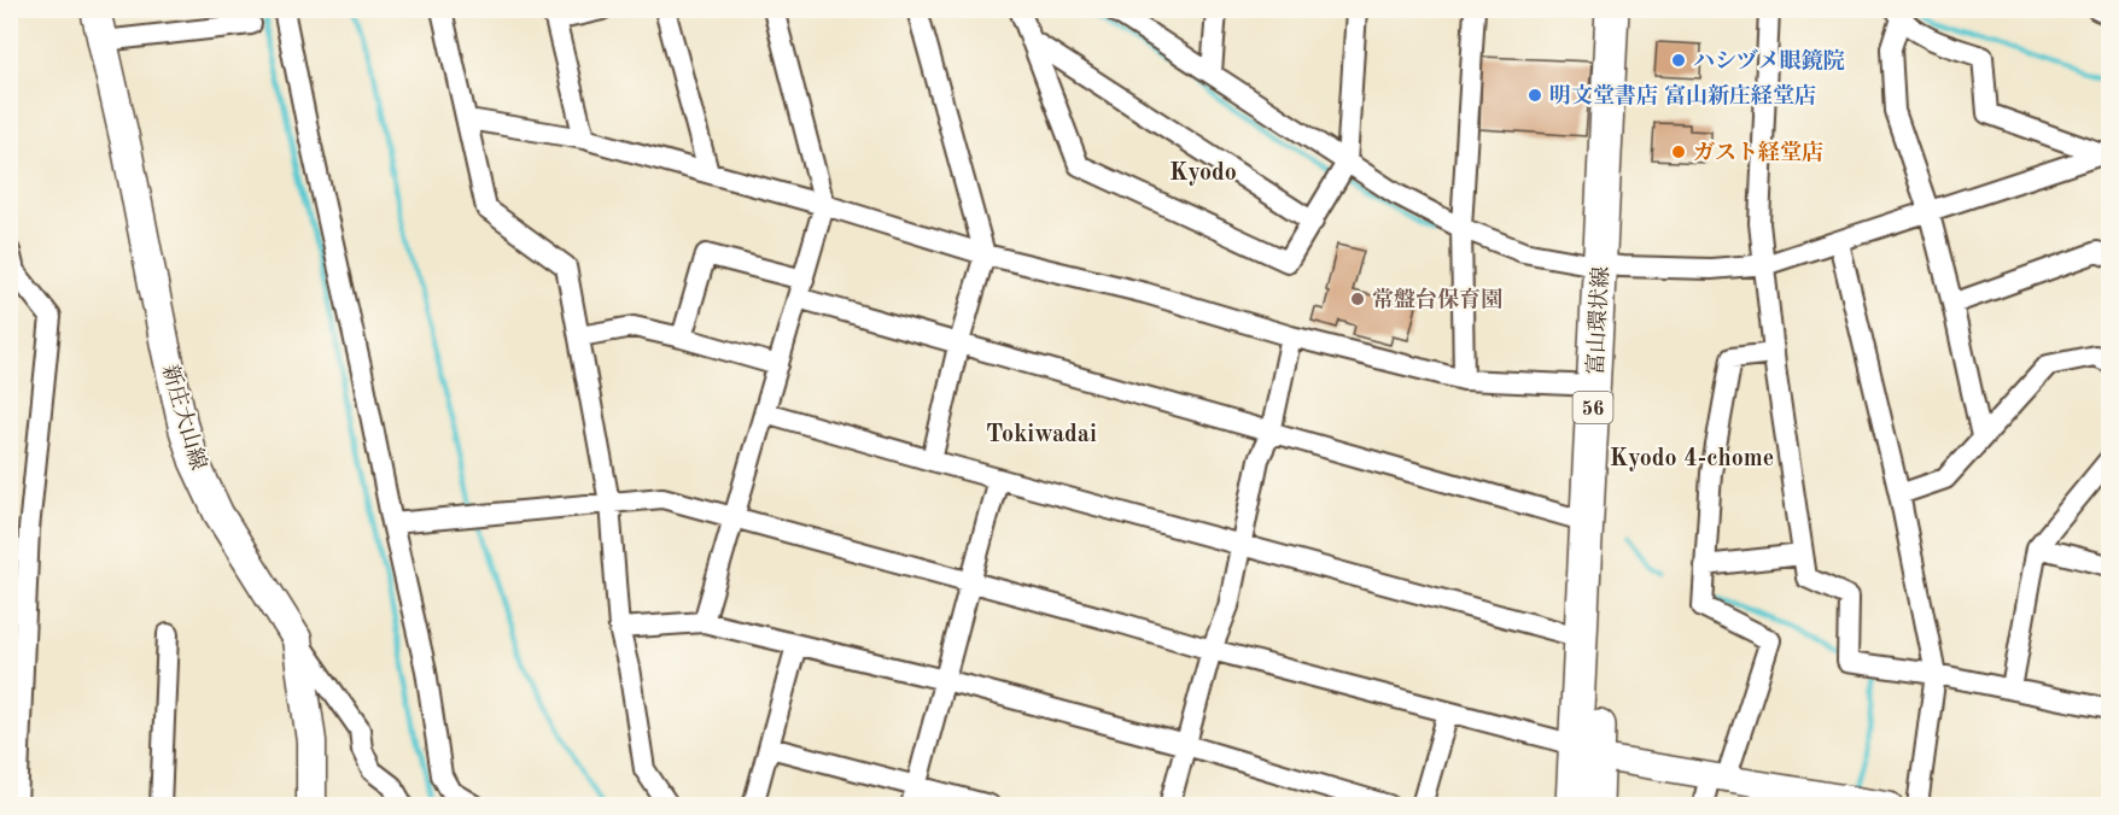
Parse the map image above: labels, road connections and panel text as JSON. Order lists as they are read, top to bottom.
{
  "streets": {
    "main road": ["富山環状線", "56", "新庄大山線"]
  },
  "districts": ["Kyodo", "Tokiwadai", "Kyodo 4-chome"],
  "places": [
    "ハシヅメ眼鏡院",
    "明文堂書店 富山新庄経堂店",
    "ガスト経堂店",
    "常盤台保育園"
  ]
}
